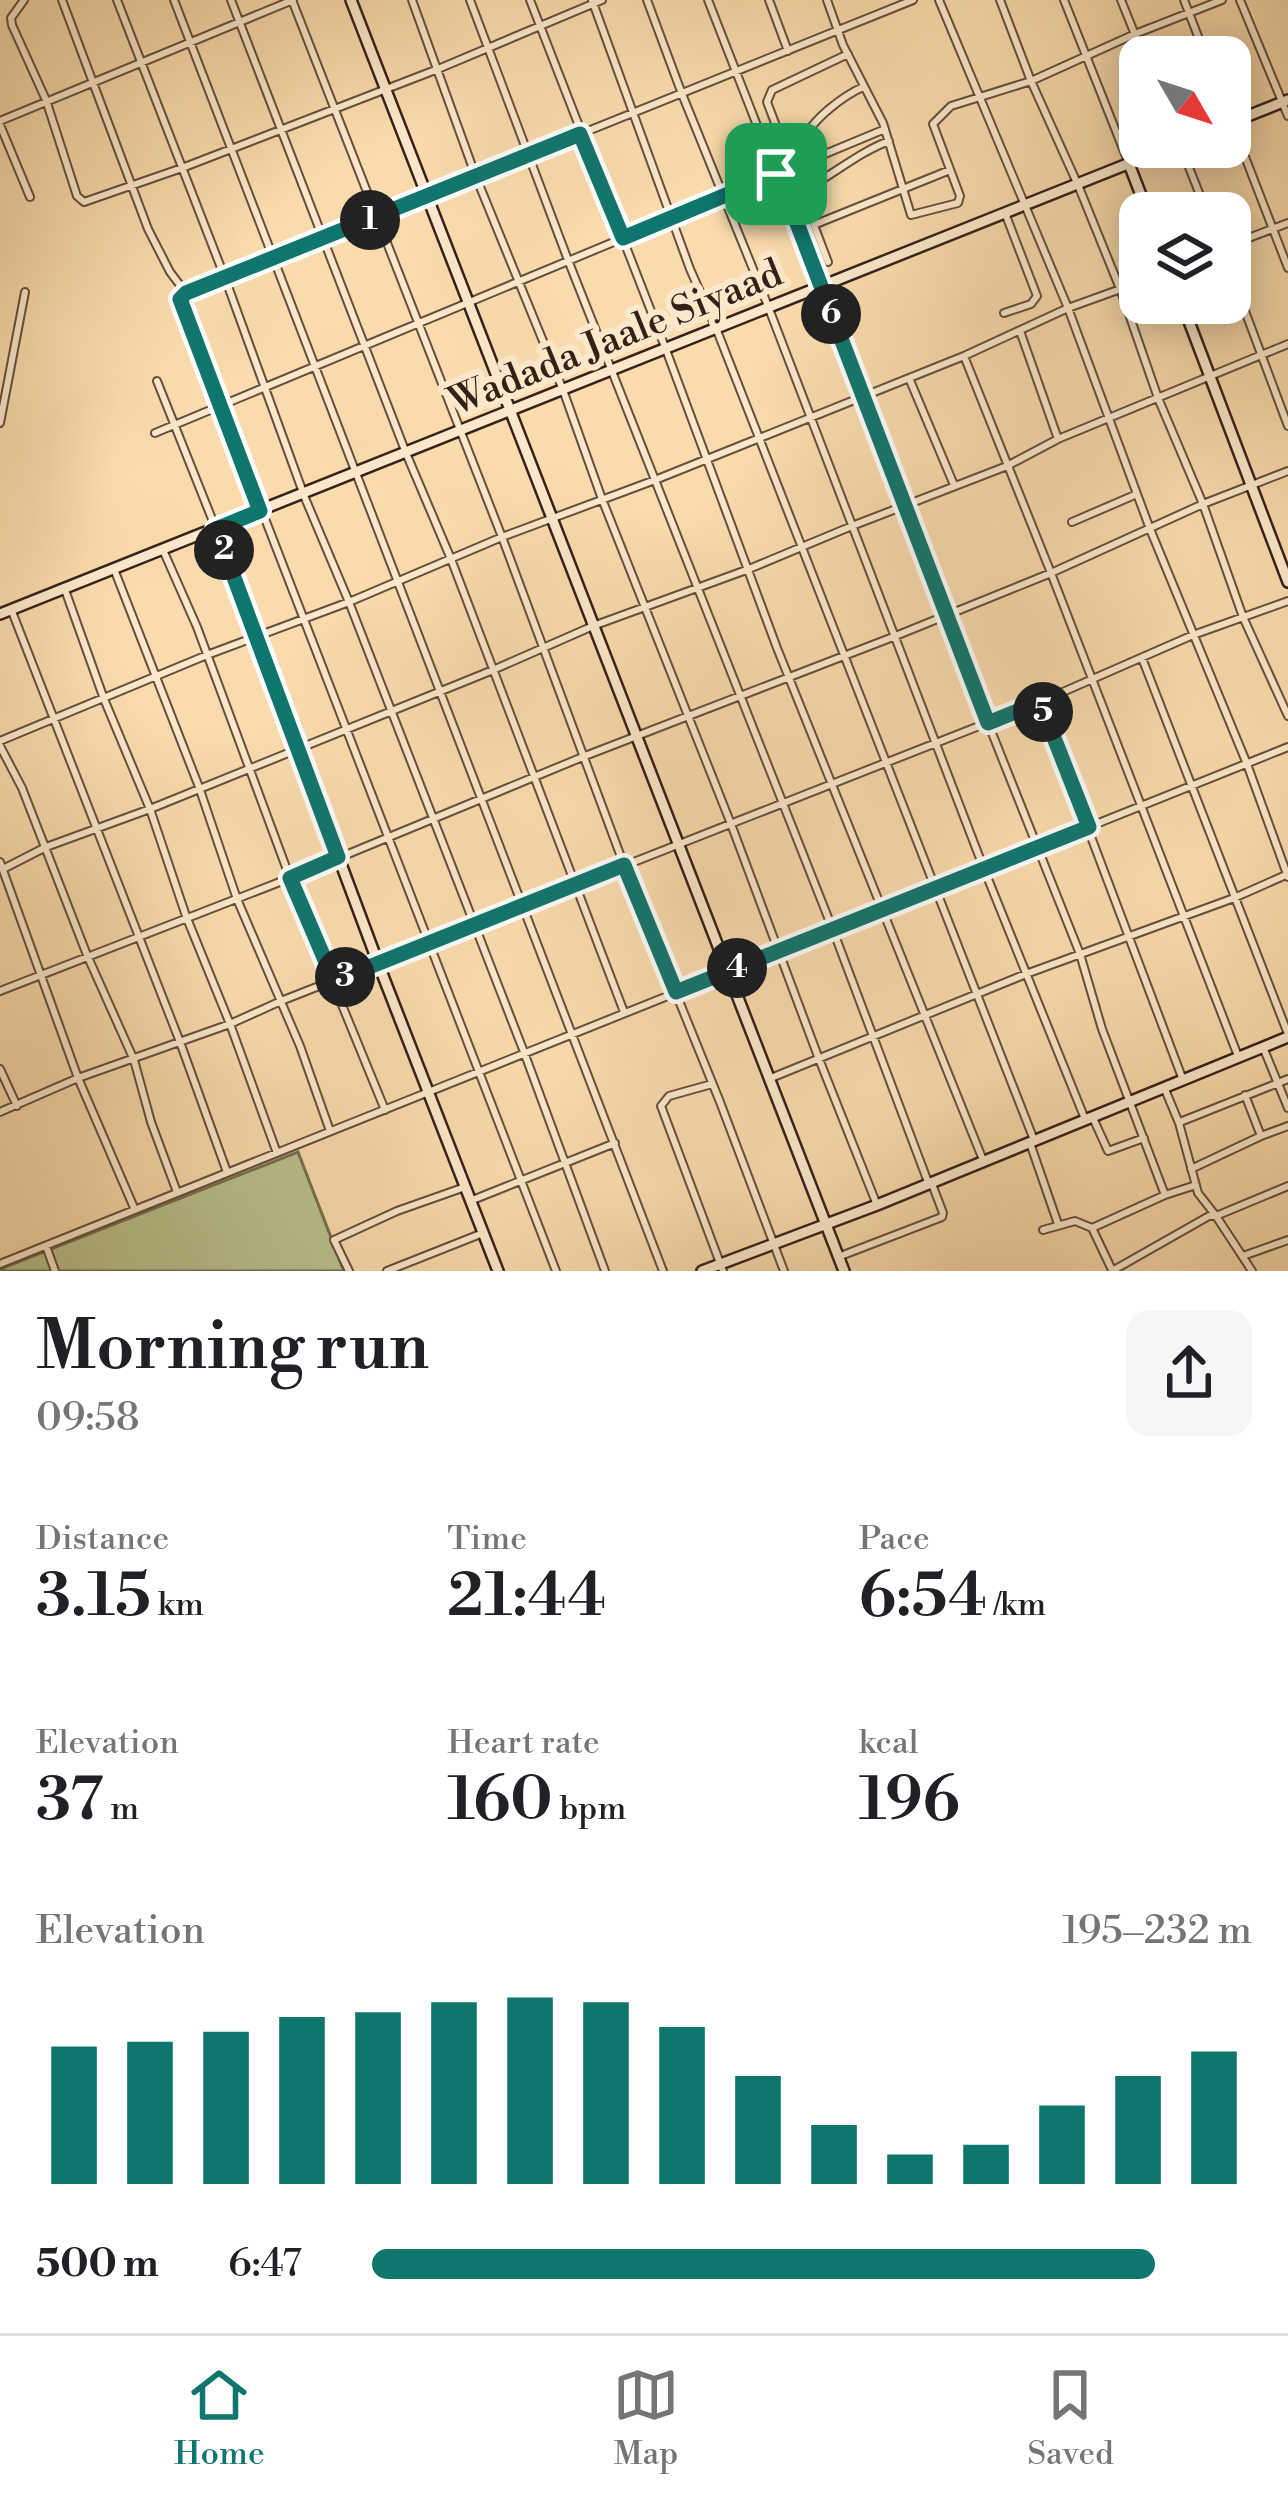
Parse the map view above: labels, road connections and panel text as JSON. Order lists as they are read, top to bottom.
{
  "streets": {
    "street": ["Wadada Jaale Siyaad"]
  },
  "north": "bottom right",
  "page": {
    "pins": [
      "1",
      "6",
      "2",
      "5",
      "4",
      "3"
    ],
    "heading": ["Morning run", "09:58"],
    "stats": [
      ["Distance", "3.15 km"],
      ["Time", "21:44"],
      ["Pace", "6:54 /km"],
      ["Elevation", "37 m"],
      ["Heart rate", "160 bpm"],
      ["kcal", "196"]
    ],
    "chart": ["Elevation", "195–232 m"],
    "list": [
      {
        "name": "500 m",
        "note": "6:47"
      }
    ],
    "tabs": ["Home", "Map", "Saved"]
  }
}
